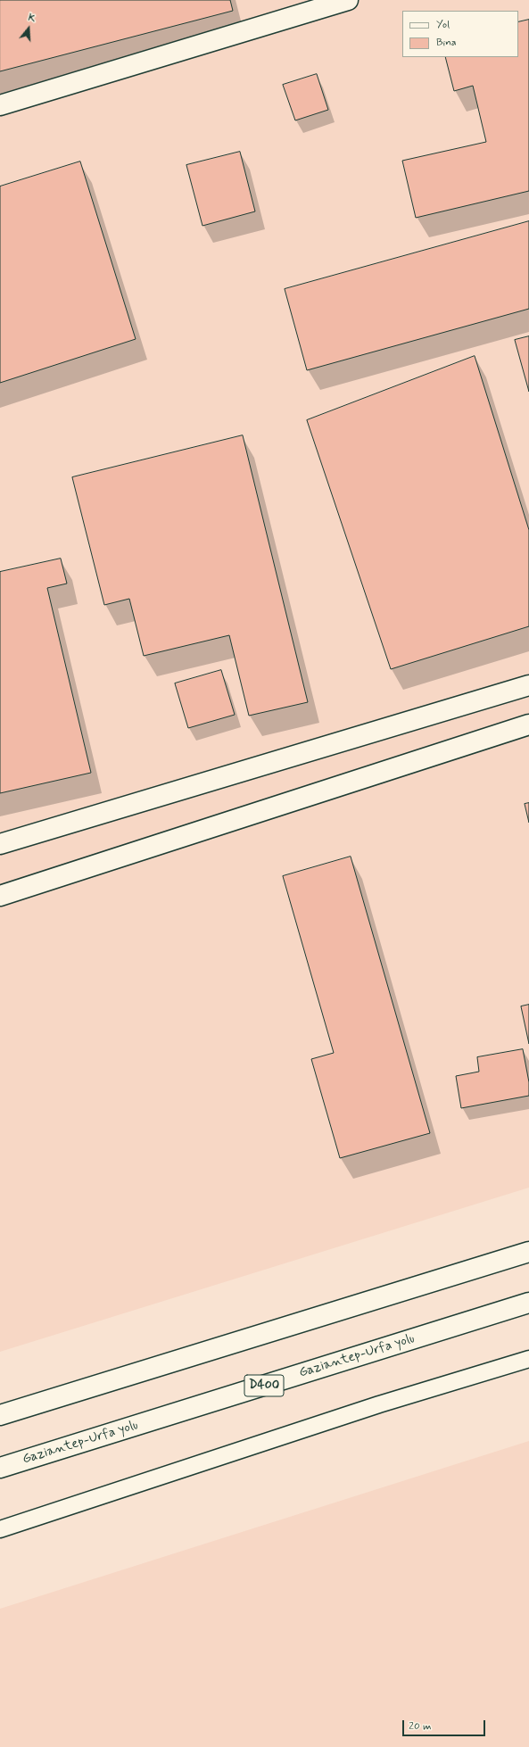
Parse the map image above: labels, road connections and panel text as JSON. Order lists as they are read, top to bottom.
{
  "streets": {
    "main road": ["Gaziantep-Urfa yolu", "D400"]
  },
  "legend": ["Yol", "Bina"],
  "scale_bar": "20 m",
  "north": "top"
}
